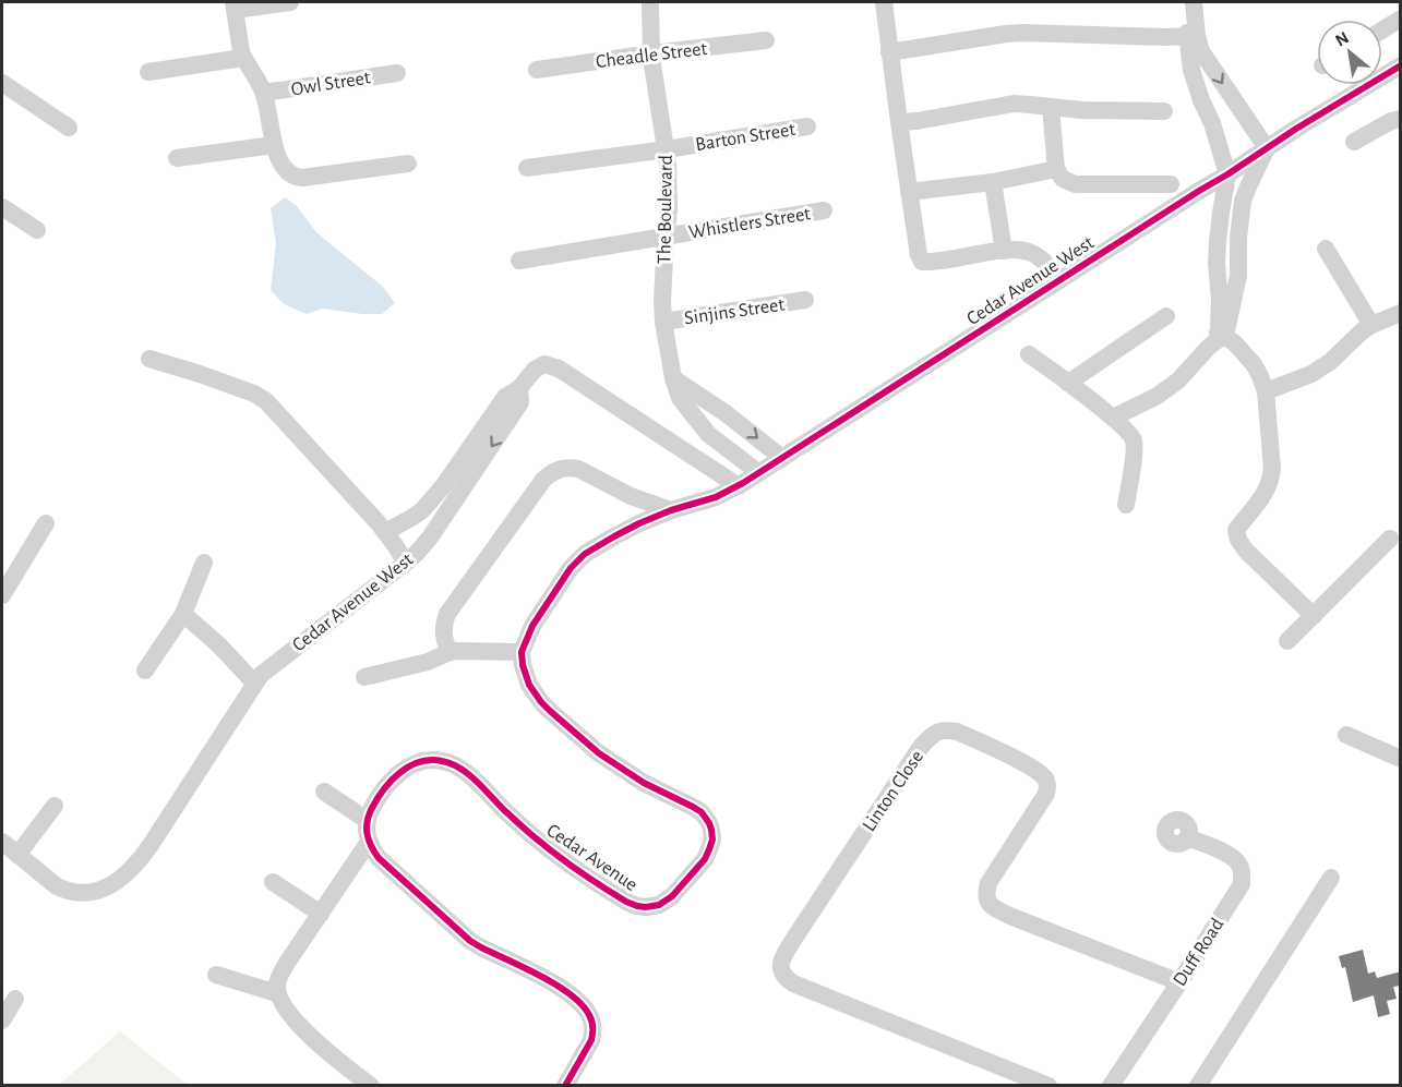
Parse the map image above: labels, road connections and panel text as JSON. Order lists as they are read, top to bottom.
{
  "streets": {
    "street": [
      "Cheadle Street",
      "Owl Street",
      "Barton Street",
      "The Boulevard",
      "Whistlers Street",
      "Cedar Avenue West",
      "Sinjins Street",
      "Linton Close",
      "Cedar Avenue",
      "Duff Road"
    ]
  },
  "crossings": [
    ["Cheadle Street", "The Boulevard"],
    ["Barton Street", "The Boulevard"],
    ["The Boulevard", "Whistlers Street"],
    ["The Boulevard", "Cedar Avenue West"],
    ["The Boulevard", "Sinjins Street"],
    ["Linton Close", "Duff Road"]
  ],
  "north": "top left"
}
